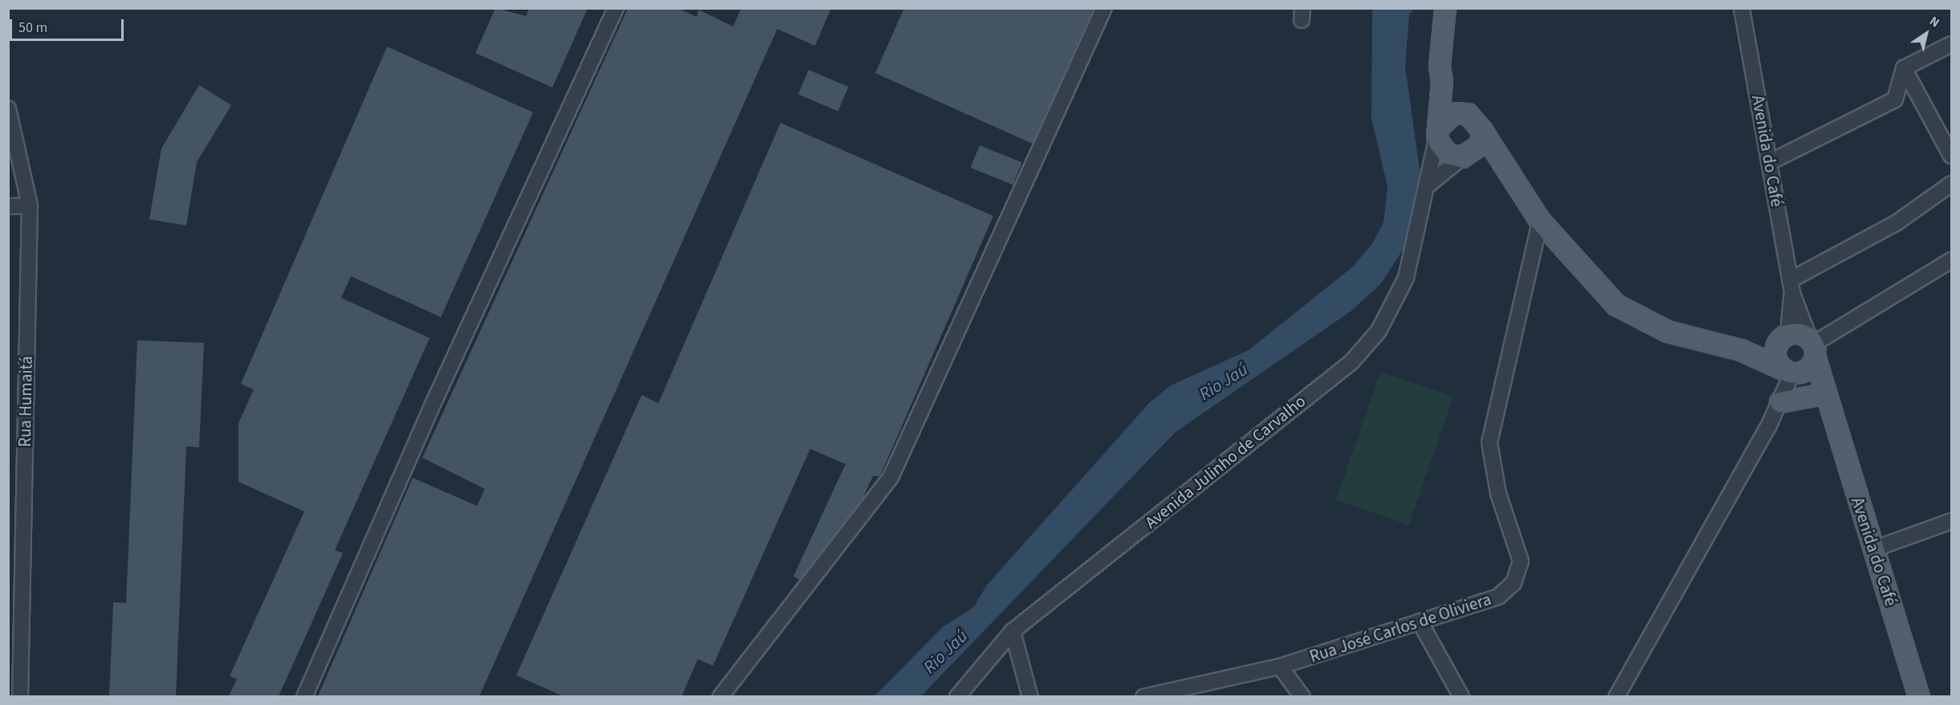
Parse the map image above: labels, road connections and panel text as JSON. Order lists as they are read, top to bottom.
{
  "streets": {
    "main road": ["Avenida do Café", "Avenida Julinho de Carvalho"],
    "street": ["Rua Humaitá", "Rua José Carlos de Oliviera"]
  },
  "water": ["Rio Jaú"],
  "scale_bar": "50 m",
  "north": "top right"
}
